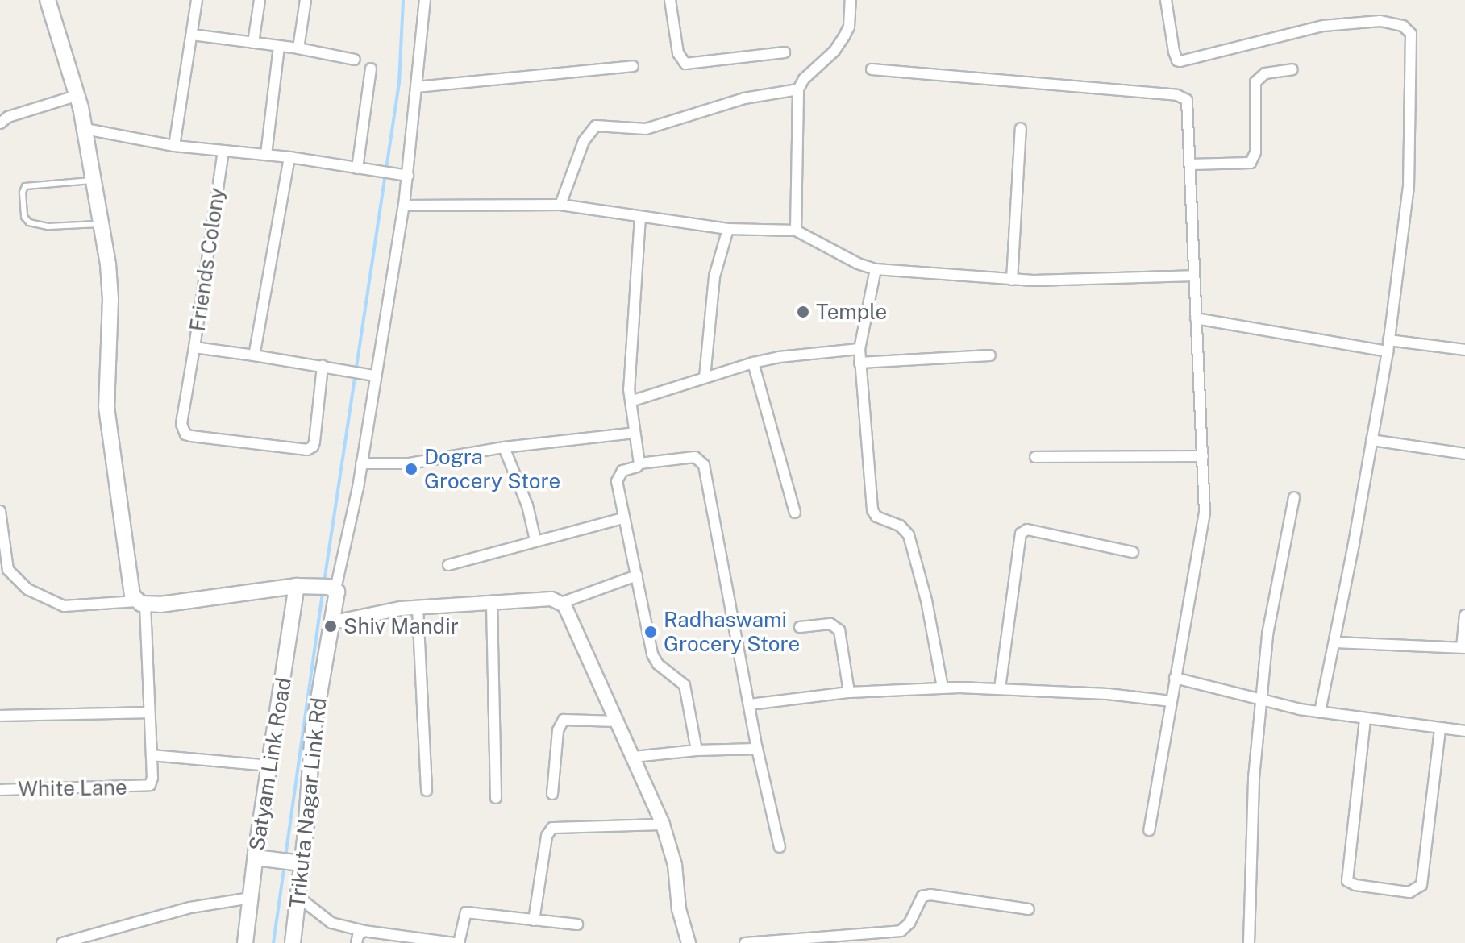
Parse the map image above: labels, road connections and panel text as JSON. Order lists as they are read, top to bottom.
{
  "streets": {
    "main road": ["Satyam Link Road", "Trikuta Nagar Link Rd"],
    "street": ["Friends Colony", "White Lane"]
  },
  "places": [
    "Temple",
    "Dogra Grocery Store",
    "Shiv Mandir",
    "Radhaswami Grocery Store"
  ]
}
